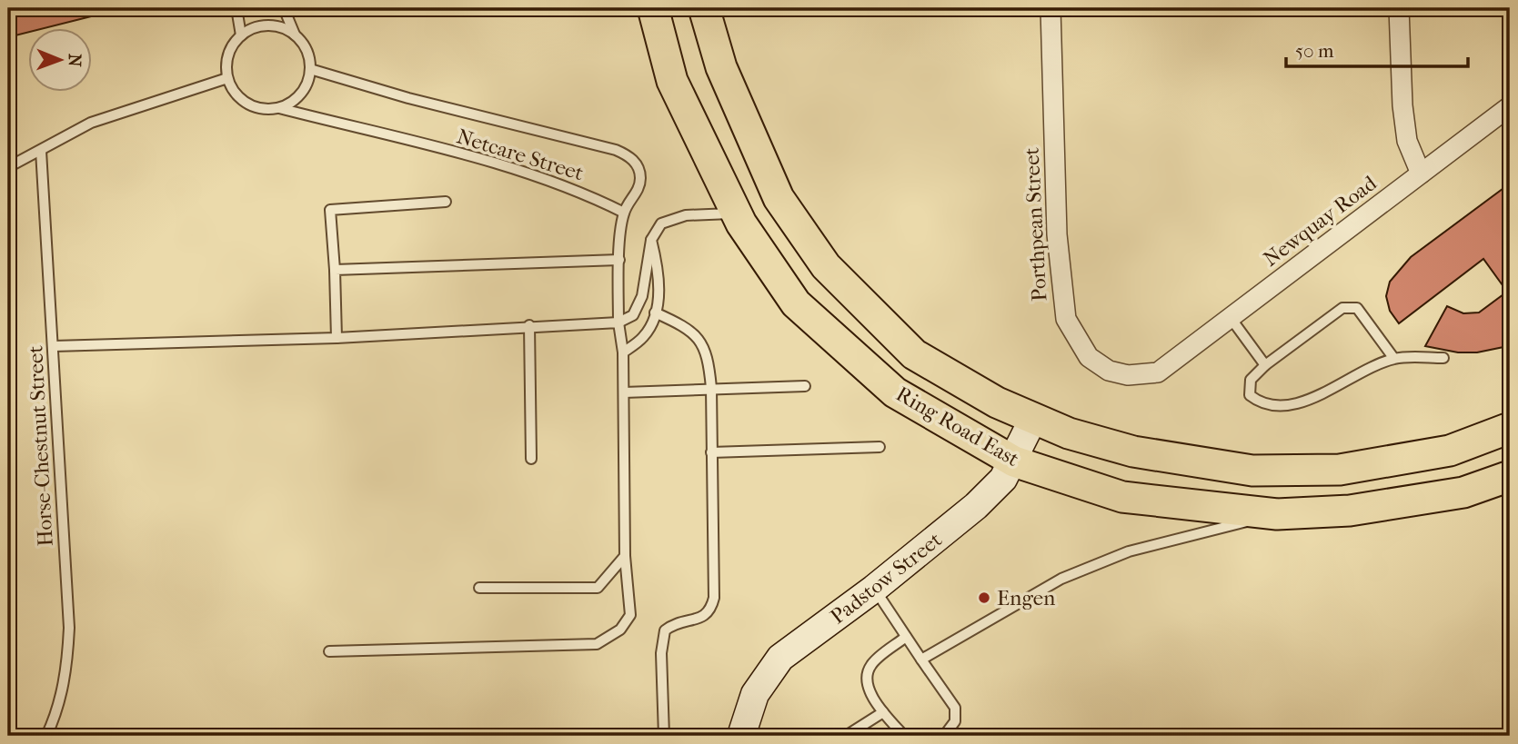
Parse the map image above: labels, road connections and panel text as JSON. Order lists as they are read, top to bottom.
{
  "streets": {
    "main road": ["Ring Road East"],
    "street": ["Newquay Road", "Porthpean Street", "Padstow Street"],
    "lane": ["Netcare Street", "Horse-Chestnut Street"]
  },
  "crossings": [
    ["Newquay Road", "Porthpean Street"],
    ["Ring Road East", "Padstow Street"]
  ],
  "places": ["Engen"],
  "scale_bar": "50 m",
  "north": "right"
}
